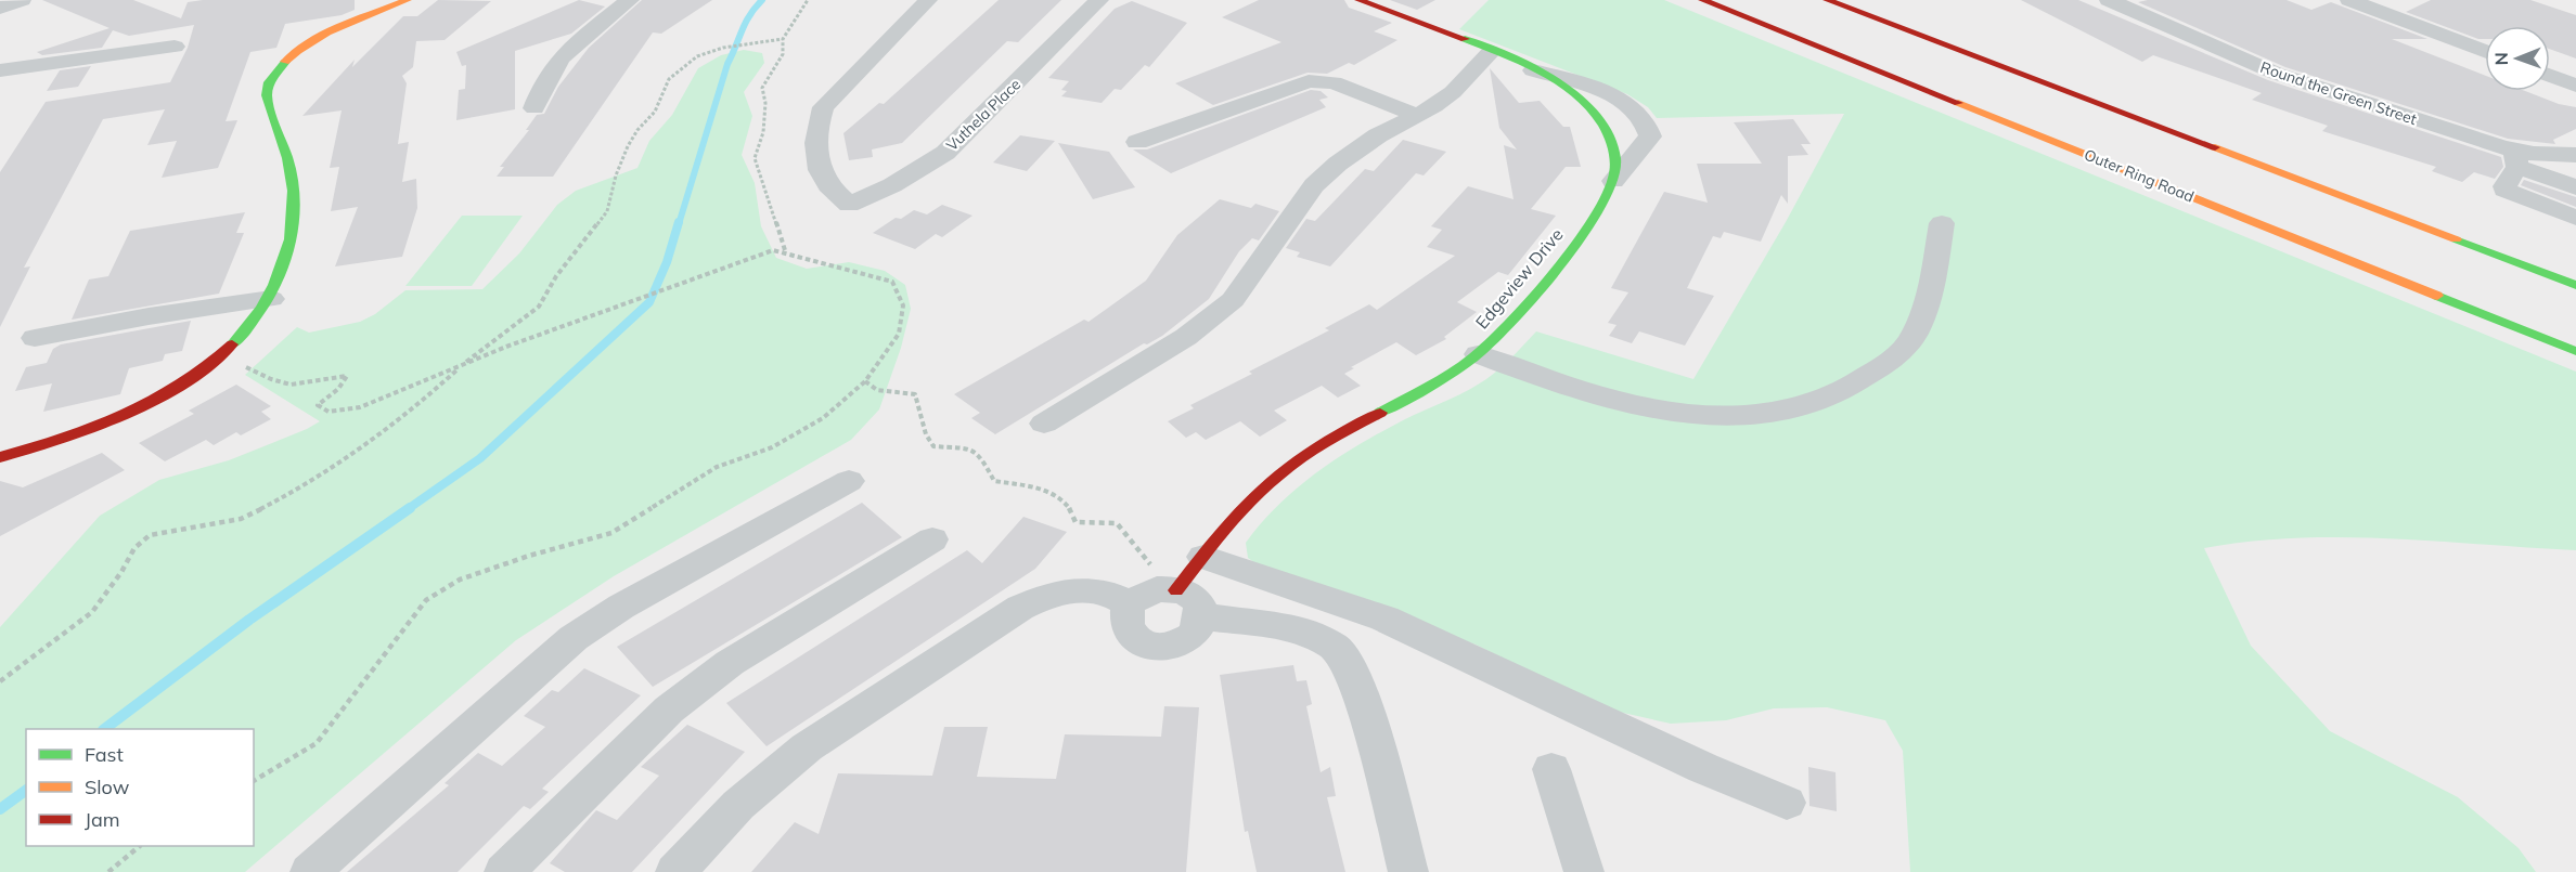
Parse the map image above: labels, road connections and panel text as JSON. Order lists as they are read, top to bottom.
{
  "streets": {
    "main road": ["Outer Ring Road", "Edgeview Drive"],
    "street": ["Round the Green Street", "Vuthela Place"]
  },
  "legend": ["Fast", "Slow", "Jam"],
  "north": "left"
}
